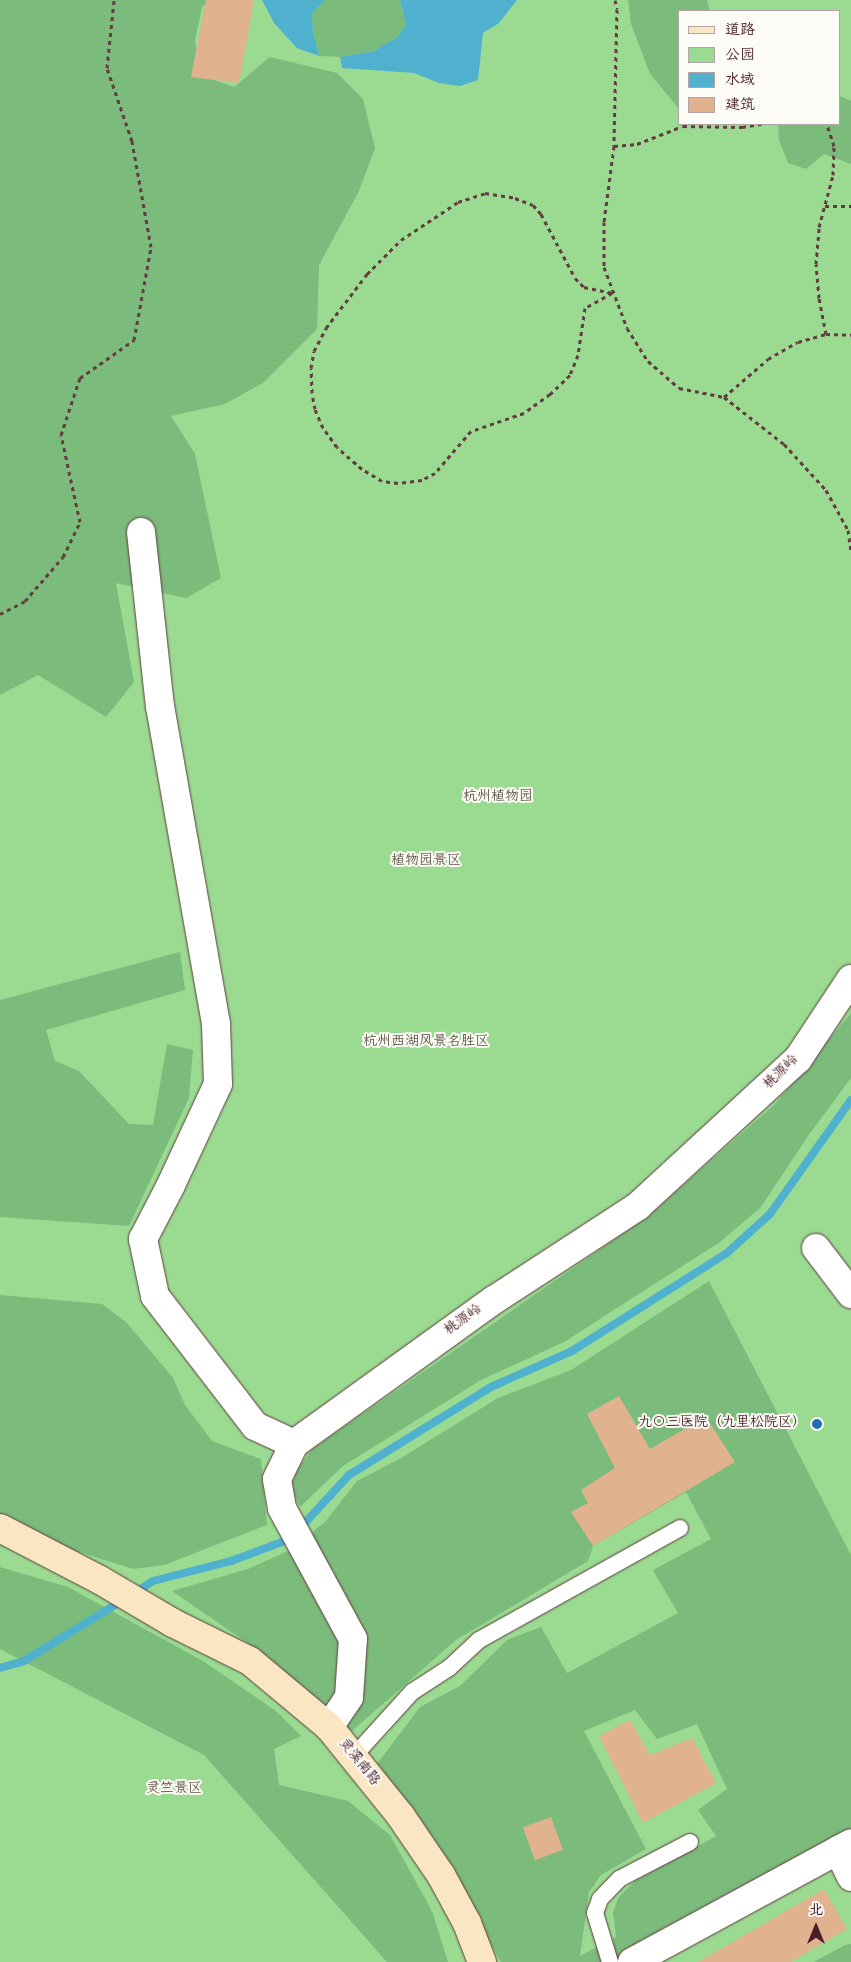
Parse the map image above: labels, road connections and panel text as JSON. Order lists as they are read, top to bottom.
{
  "streets": {
    "main road": ["灵溪南路"],
    "street": ["桃源岭"]
  },
  "crossings": [
    ["桃源岭", "灵溪南路"]
  ],
  "parks": [
    "杭州植物园",
    "植物园景区",
    "杭州西湖风景名胜区",
    "灵竺景区"
  ],
  "places": ["九〇三医院（九里松院区）"],
  "legend": [
    "道路",
    "公园",
    "水域",
    "建筑"
  ],
  "north": "top"
}
